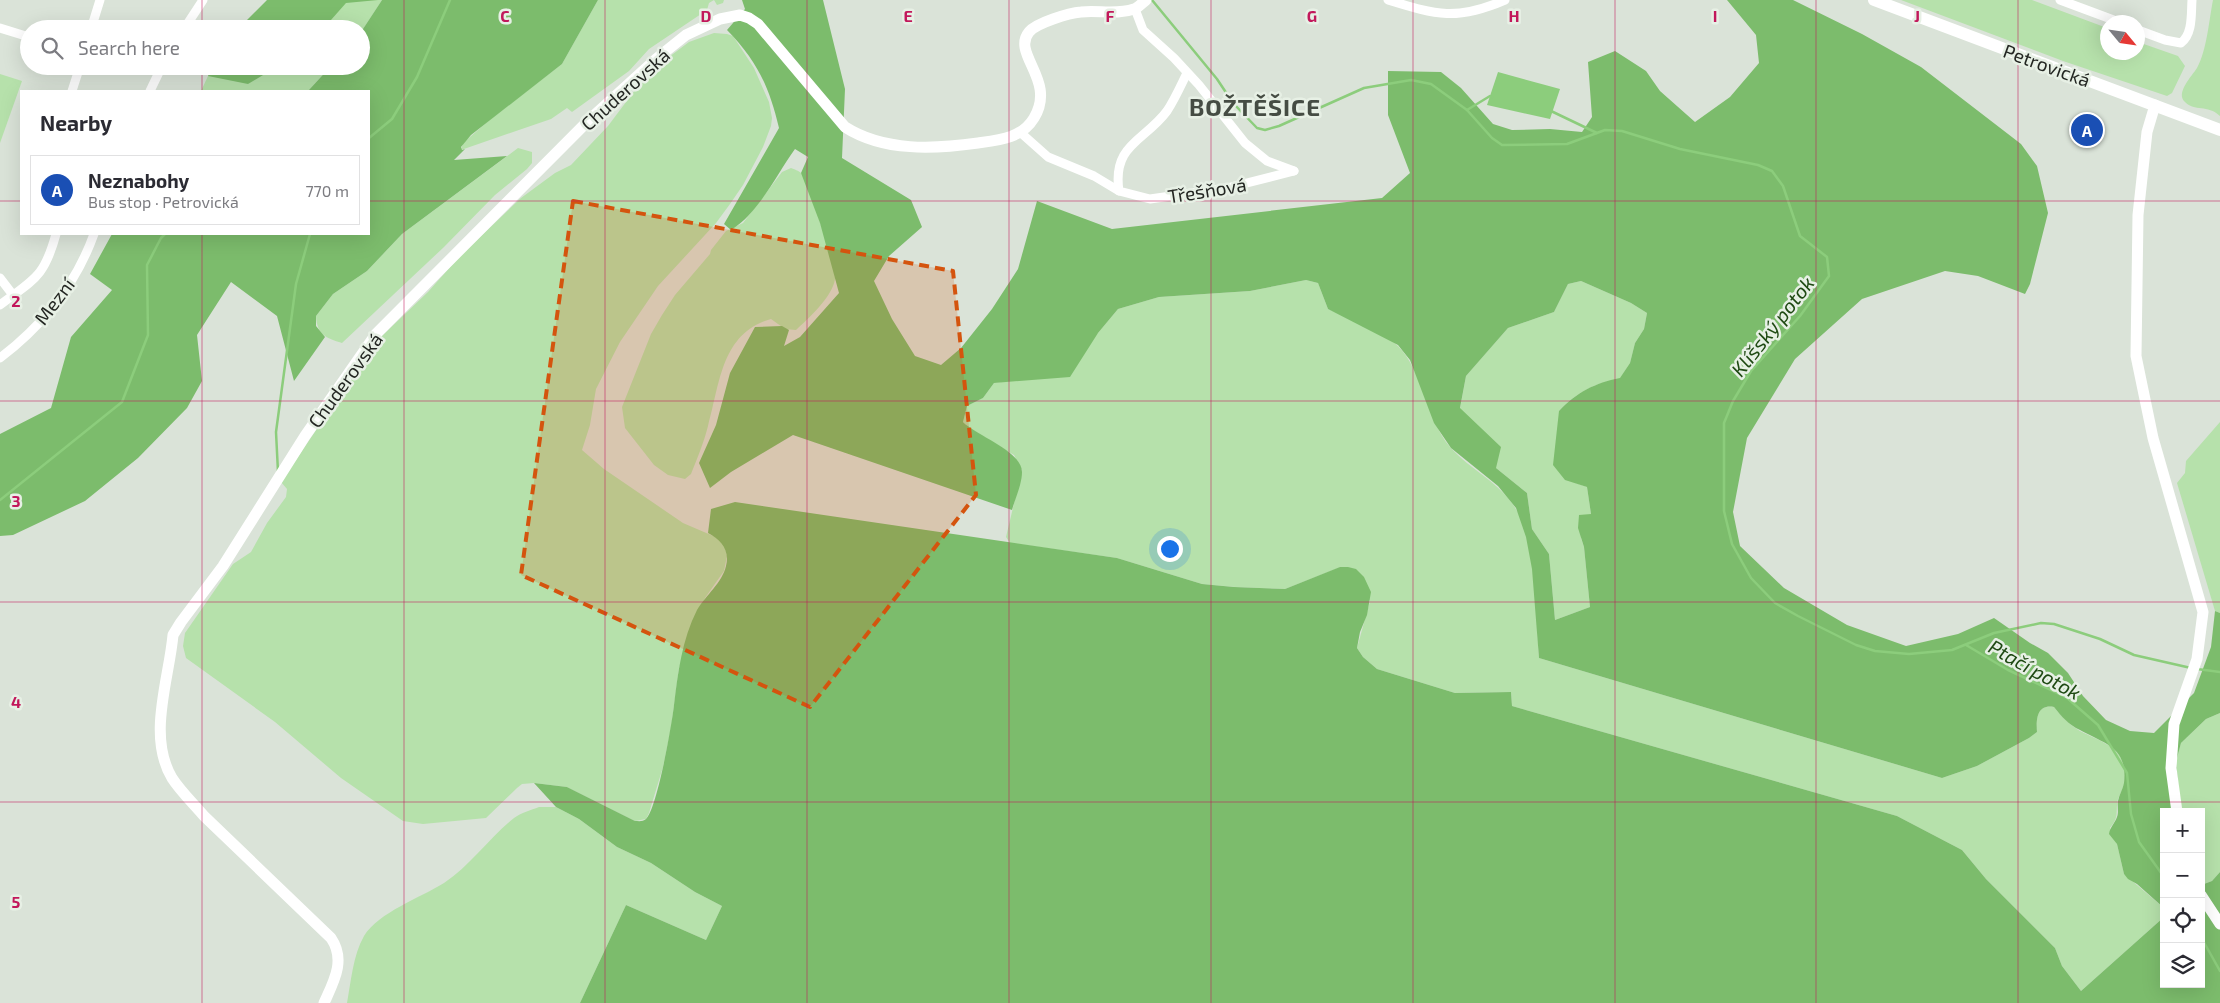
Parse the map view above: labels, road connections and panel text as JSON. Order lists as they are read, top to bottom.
{
  "streets": {
    "main road": ["Petrovická"],
    "street": ["Chuderovská", "Třešňová", "Mezní"]
  },
  "crossings": [
    ["Chuderovská", "Třešňová"]
  ],
  "districts": ["BOŽTĚŠICE"],
  "water": ["Klíšský potok", "Ptačí potok"],
  "north": "bottom right",
  "page": {
    "search": "Search here",
    "heading": "Nearby",
    "pins": "A",
    "list": [
      {
        "mark": "A",
        "name": "Neznabohy",
        "note": "Bus stop · Petrovická",
        "value": "770 m"
      }
    ],
    "map_buttons": ["+", "−"]
  },
  "grid": {
    "columns": [
      "C",
      "D",
      "E",
      "F",
      "G",
      "H",
      "I",
      "J"
    ],
    "rows": [
      "2",
      "3",
      "4",
      "5"
    ]
  }
}
